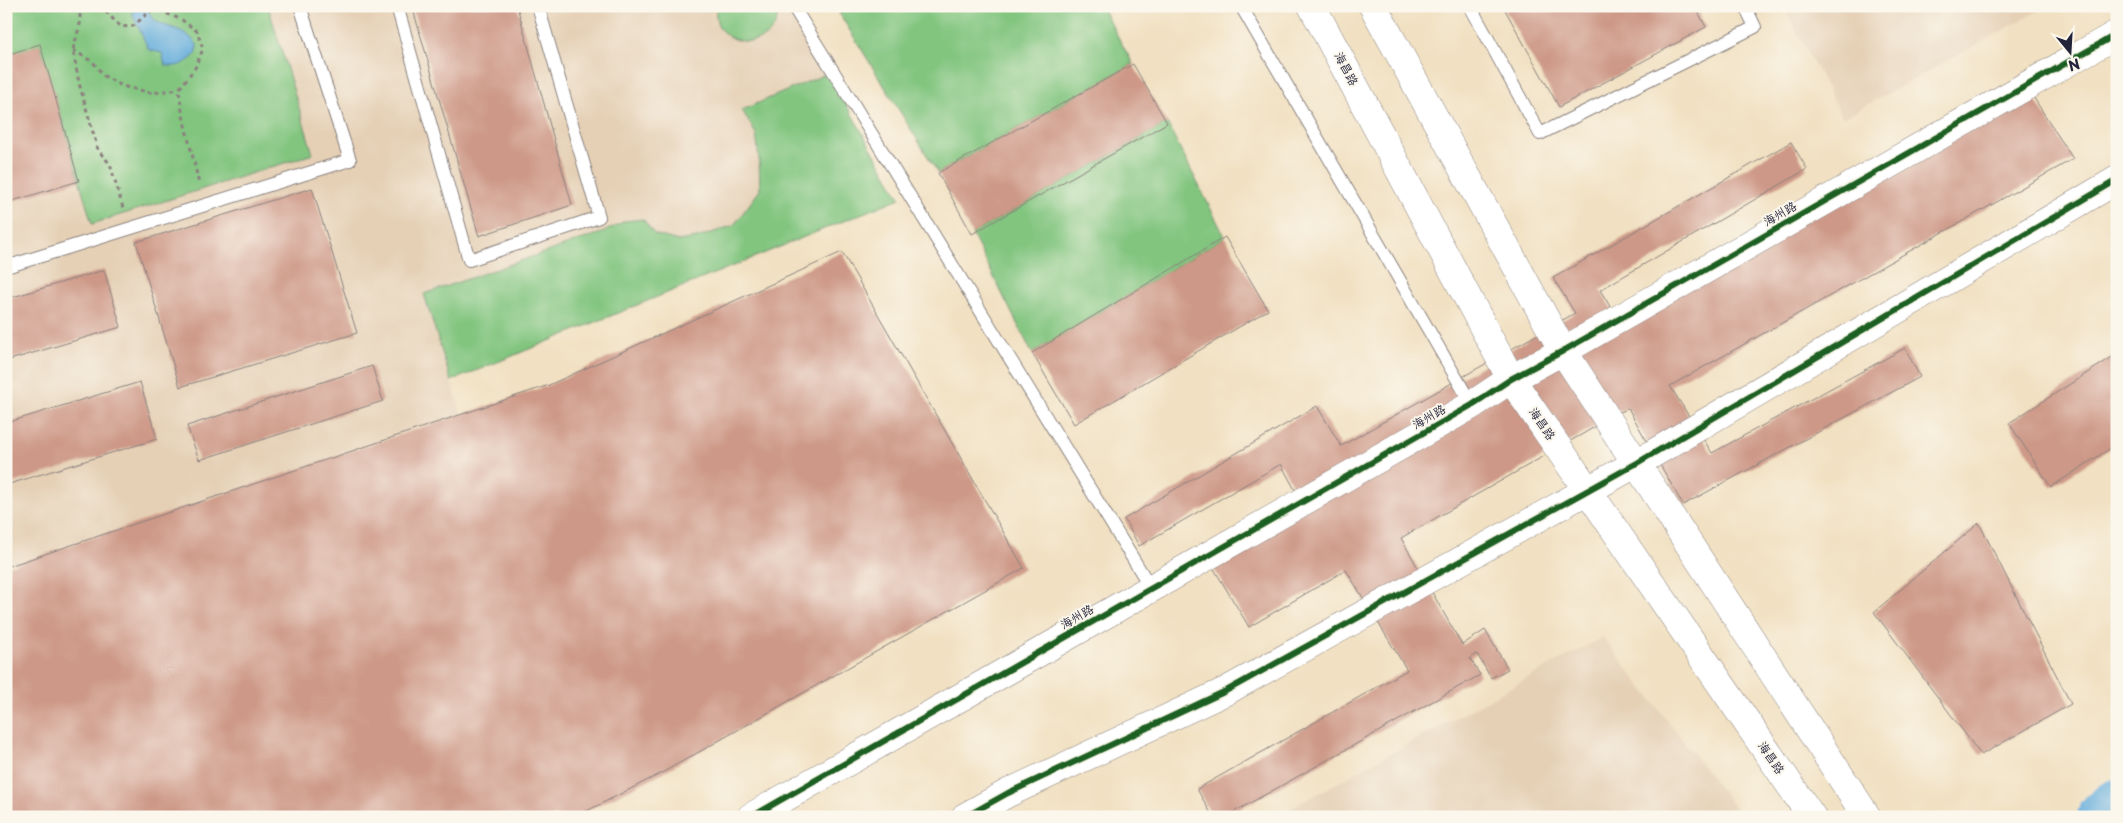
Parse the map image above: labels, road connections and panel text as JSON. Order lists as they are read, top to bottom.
{
  "streets": {
    "main road": ["海昌路", "海州路"]
  },
  "crossings": [
    ["海昌路", "海州路"]
  ],
  "north": "bottom"
}
